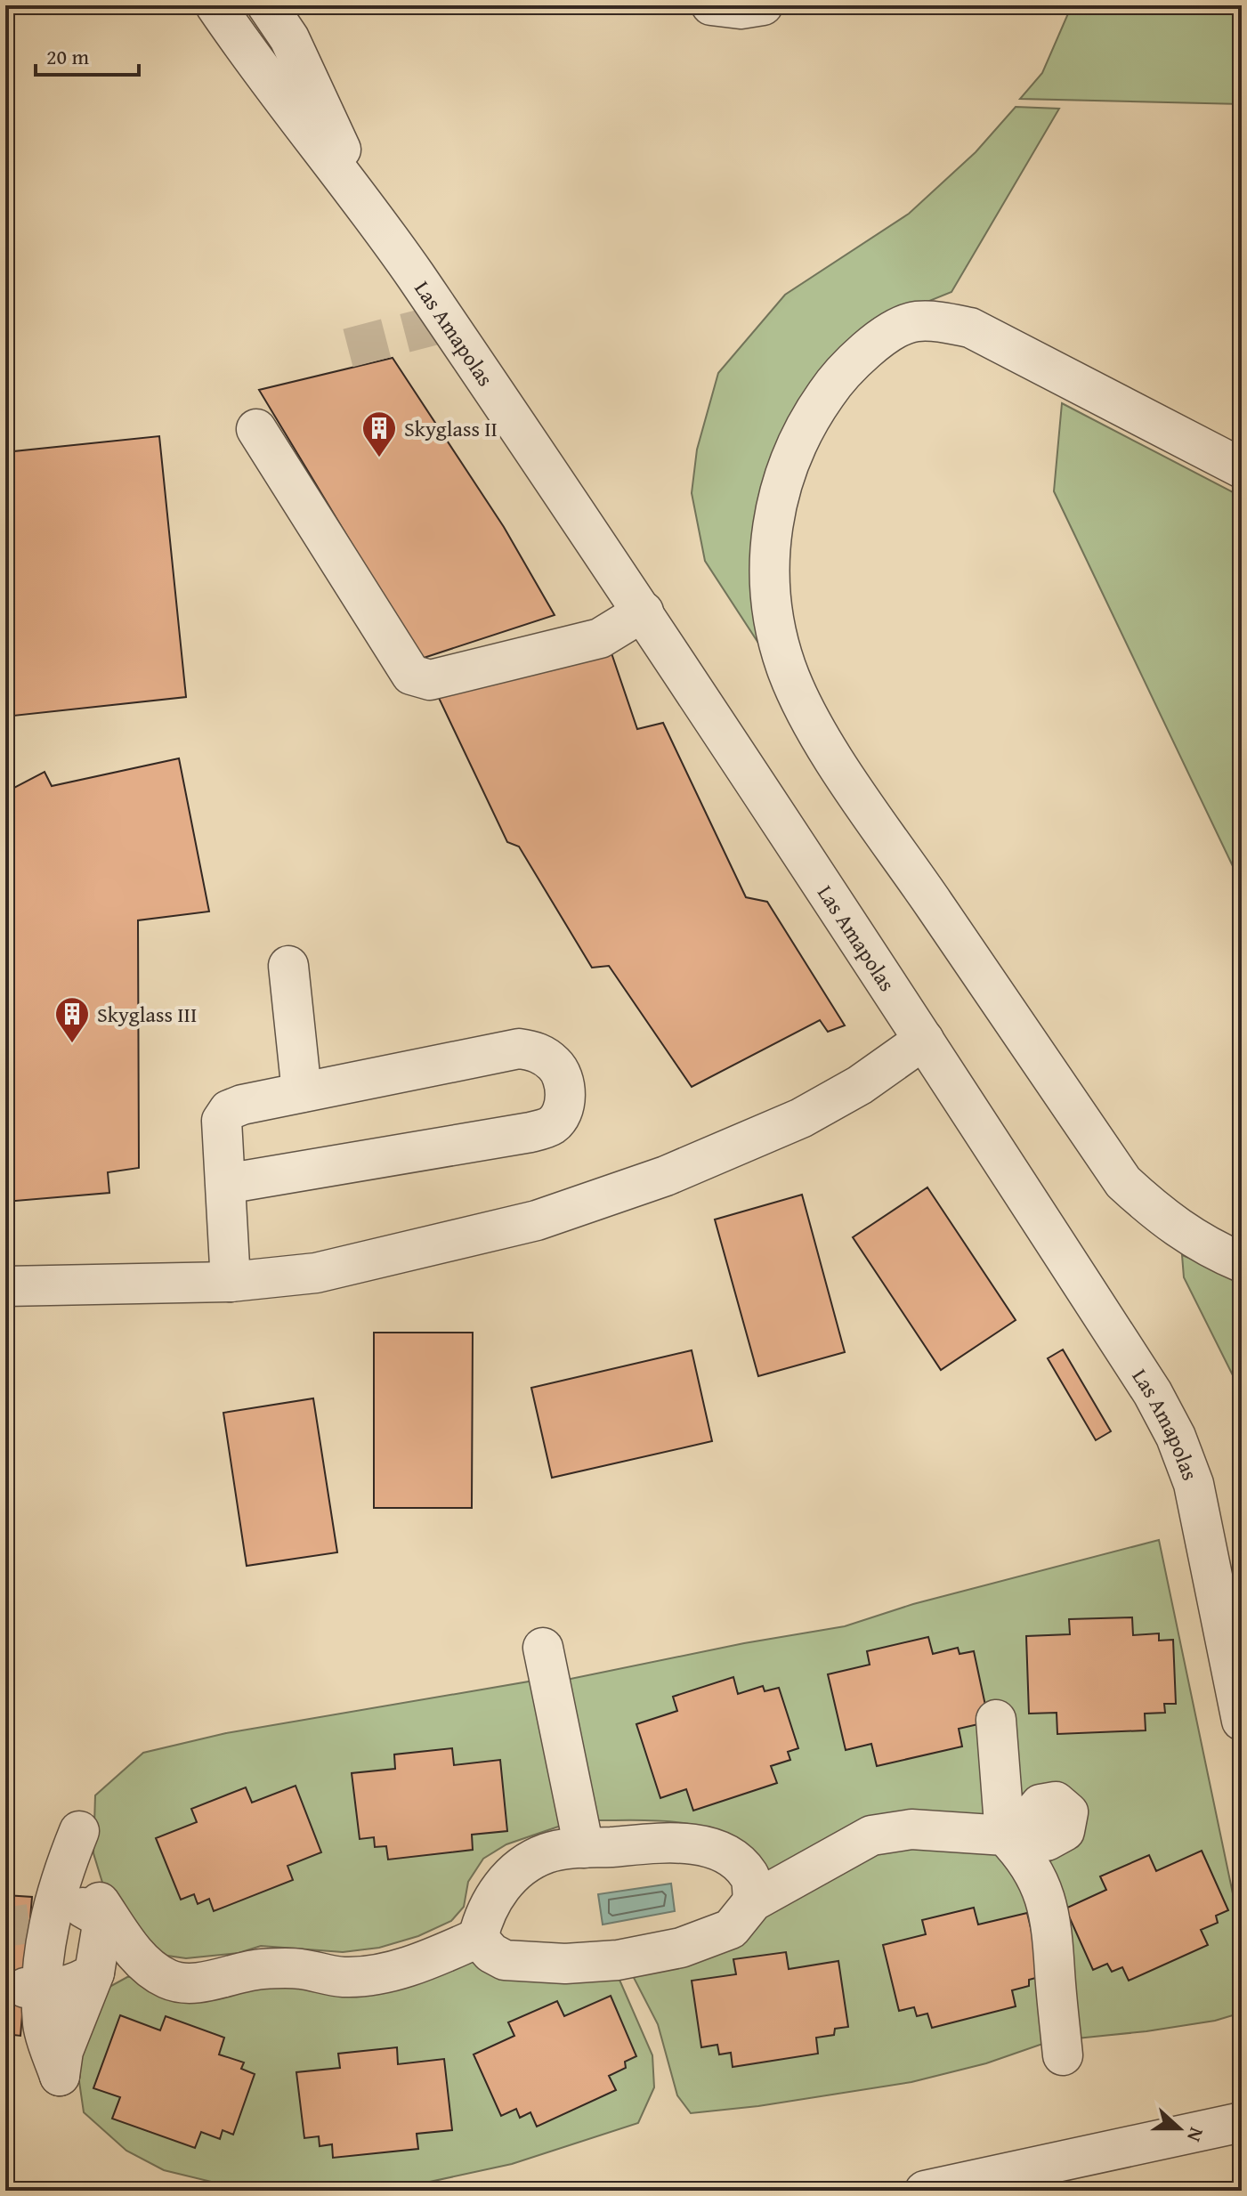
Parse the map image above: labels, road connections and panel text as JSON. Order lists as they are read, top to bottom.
{
  "streets": {
    "street": ["Las Amapolas"]
  },
  "places": {
    "building": ["Skyglass II", "Skyglass III"]
  },
  "scale_bar": "20 m",
  "north": "right"
}
